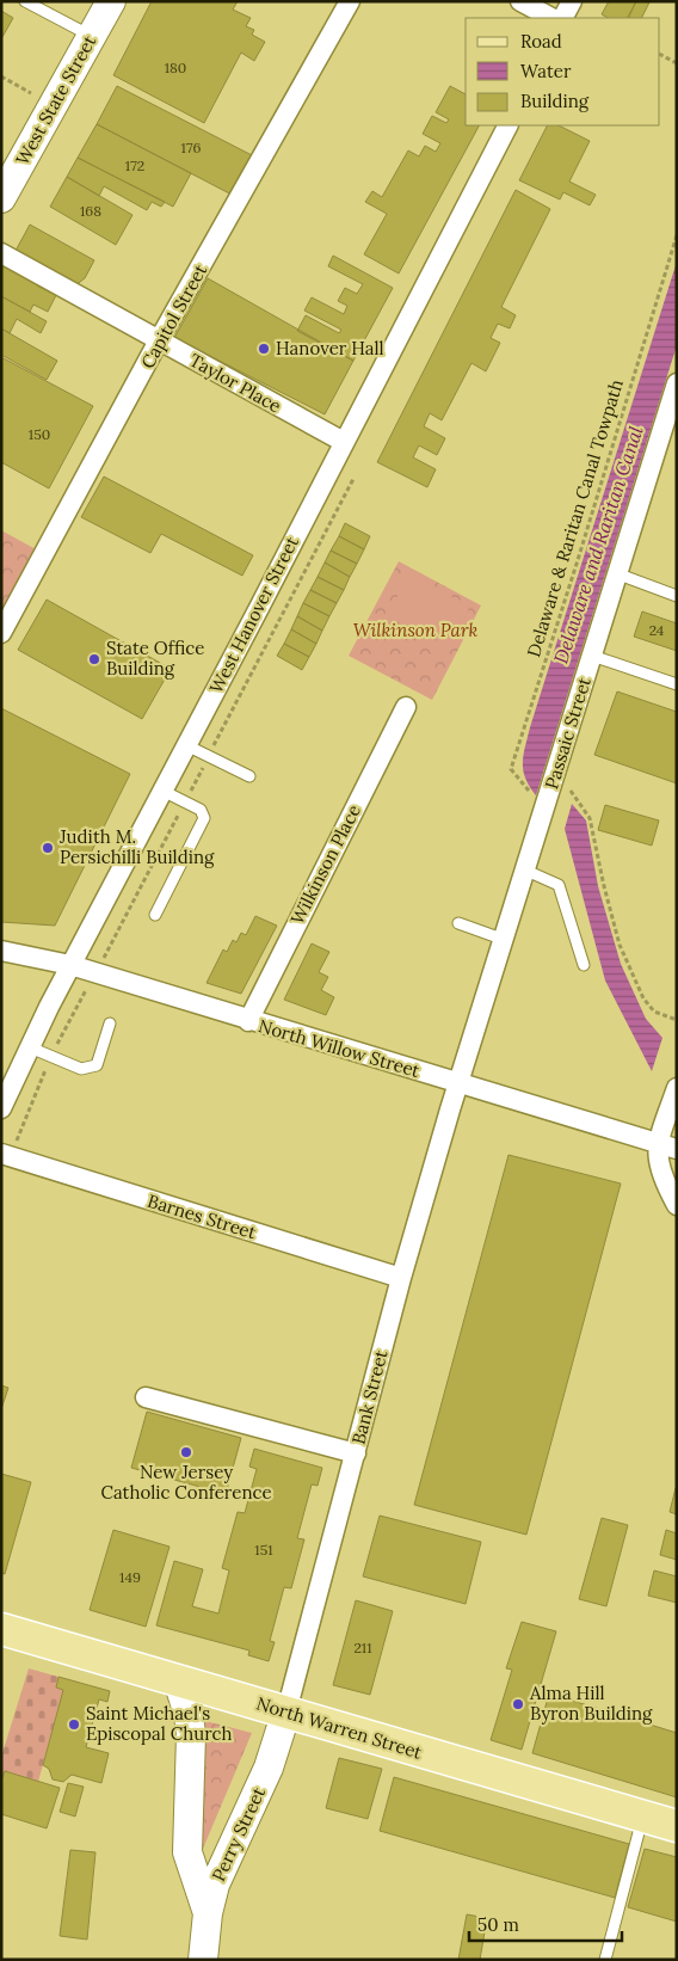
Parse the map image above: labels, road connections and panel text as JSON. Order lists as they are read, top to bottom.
{
  "streets": {
    "main road": ["North Warren Street"],
    "street": [
      "West State Street",
      "Capitol Street",
      "Taylor Place",
      "West Hanover Street",
      "Passaic Street",
      "Wilkinson Place",
      "North Willow Street",
      "Barnes Street",
      "Bank Street",
      "Perry Street"
    ],
    "path": ["Delaware & Raritan Canal Towpath"]
  },
  "crossings": [
    ["Capitol Street", "Taylor Place"],
    ["Taylor Place", "West Hanover Street"],
    ["West Hanover Street", "North Willow Street"],
    ["Passaic Street", "North Willow Street"],
    ["Passaic Street", "Bank Street"],
    ["Wilkinson Place", "North Willow Street"],
    ["North Willow Street", "Bank Street"],
    ["Barnes Street", "Bank Street"],
    ["Bank Street", "North Warren Street"],
    ["Bank Street", "Perry Street"],
    ["North Warren Street", "Perry Street"]
  ],
  "water": ["Delaware and Raritan Canal"],
  "parks": ["Wilkinson Park"],
  "places": [
    "Hanover Hall",
    "State Office Building",
    "Judith M. Persichilli Building",
    "New Jersey Catholic Conference",
    "Alma Hill Byron Building",
    "Saint Michael's Episcopal Church"
  ],
  "house_numbers": [
    "180",
    "176",
    "172",
    "168",
    "150",
    "24",
    "151",
    "149",
    "211"
  ],
  "legend": ["Road", "Water", "Building"],
  "scale_bar": "50 m"
}
